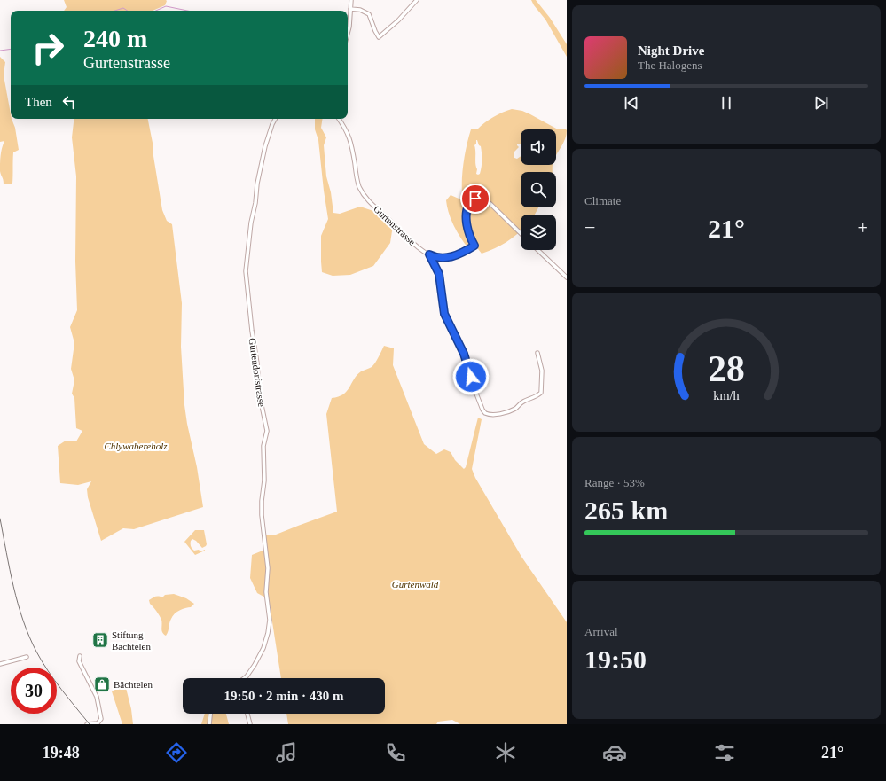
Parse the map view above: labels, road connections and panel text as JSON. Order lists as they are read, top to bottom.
{
  "streets": {
    "street": ["Gurtenstrasse", "Gurtendorfstrasse"]
  },
  "parks": ["Chlywabereholz", "Gurtenwald"],
  "places": {
    "building": ["Stiftung Bächtelen"],
    "shop": ["Bächtelen"]
  },
  "page": {
    "turn": ["240 m", "Gurtenstrasse"],
    "song": ["Night Drive", "The Halogens"],
    "then": "Then",
    "tile": [
      "Climate",
      ["Range · 53%", "265 km"],
      ["Arrival", "19:50"]
    ],
    "heat": ["−", "21°", "+"],
    "limit": "30",
    "trip": "19:50 · 2 min · 430 m",
    "tabs": ["19:48", "21°"],
    "gauge": ["28", "km/h"]
  }
}
